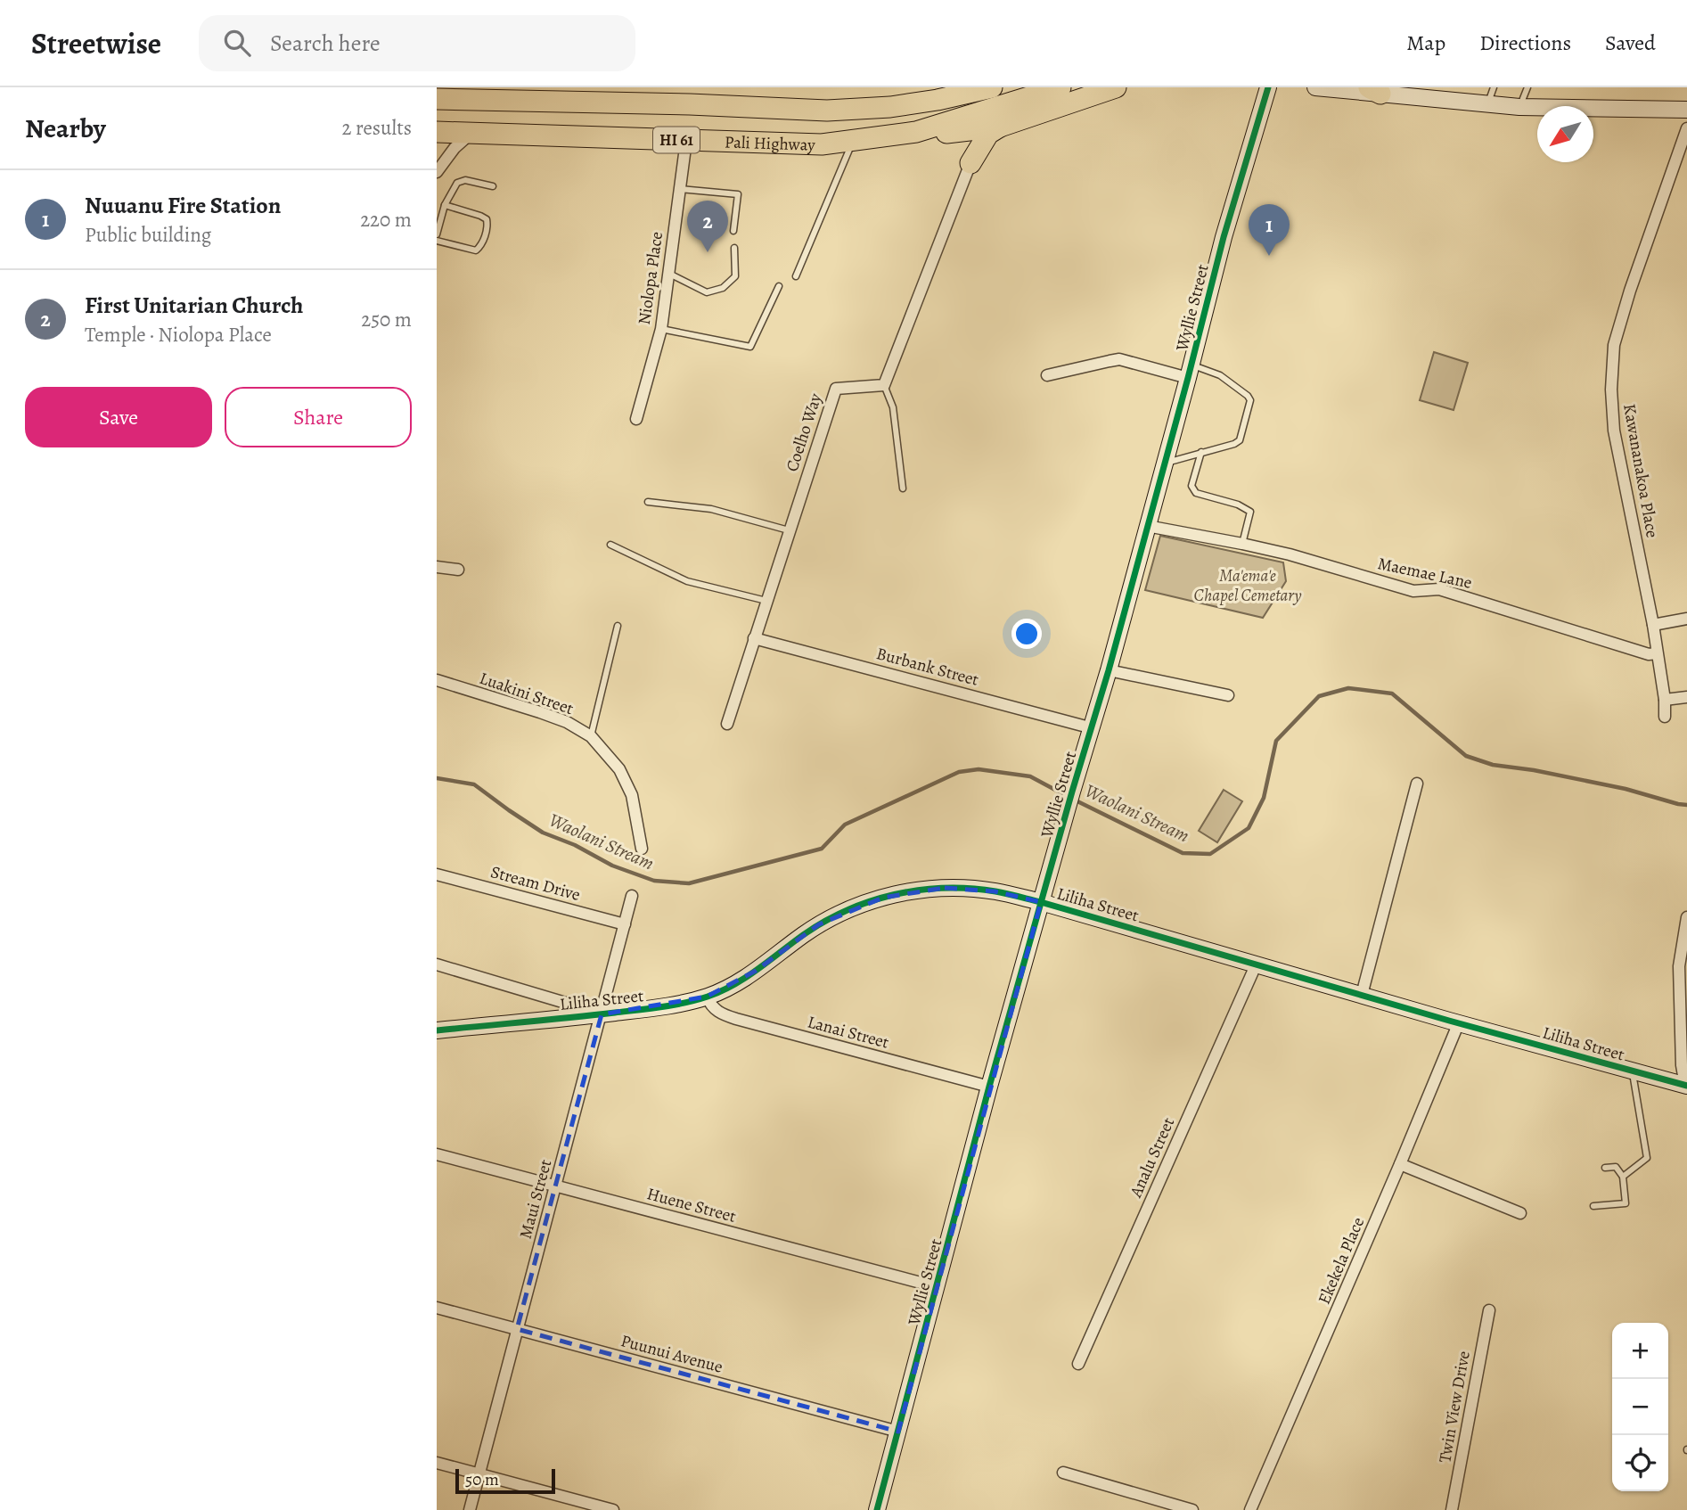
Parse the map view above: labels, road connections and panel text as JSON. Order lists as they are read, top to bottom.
{
  "streets": {
    "highway": ["HI 61", "Pali Highway"],
    "street": [
      "Niolopa Place",
      "Wyllie Street",
      "Coelho Way",
      "Kawananakoa Place",
      "Maemae Lane",
      "Burbank Street",
      "Luakini Street",
      "Stream Drive",
      "Liliha Street",
      "Lanai Street",
      "Analu Street",
      "Maui Street",
      "Huene Street",
      "Ekekela Place",
      "Puunui Avenue",
      "Twin View Drive"
    ]
  },
  "crossings": [
    ["Pali Highway", "Niolopa Place"],
    ["Wyllie Street", "Maemae Lane"],
    ["Wyllie Street", "Burbank Street"],
    ["Wyllie Street", "Liliha Street"],
    ["Wyllie Street", "Lanai Street"],
    ["Wyllie Street", "Huene Street"],
    ["Wyllie Street", "Puunui Avenue"],
    ["Coelho Way", "Burbank Street"],
    ["Kawananakoa Place", "Maemae Lane"],
    ["Stream Drive", "Maui Street"],
    ["Liliha Street", "Lanai Street"],
    ["Liliha Street", "Analu Street"],
    ["Liliha Street", "Maui Street"],
    ["Liliha Street", "Ekekela Place"],
    ["Maui Street", "Huene Street"],
    ["Maui Street", "Puunui Avenue"]
  ],
  "water": ["Waolani Stream"],
  "parks": ["Ma'ema'e Chapel Cemetary"],
  "scale_bar": "50 m",
  "north": "bottom left",
  "page": {
    "header": "Streetwise",
    "search": "Search here",
    "nav": ["Map", "Directions", "Saved"],
    "heading": ["Nearby", "2 results"],
    "list": [
      {
        "mark": "1",
        "name": "Nuuanu Fire Station",
        "note": "Public building",
        "value": "220 m"
      },
      {
        "mark": "2",
        "name": "First Unitarian Church",
        "note": "Temple · Niolopa Place",
        "value": "250 m"
      }
    ],
    "pins": ["2", "1"],
    "buttons": ["Save", "Share"],
    "map_buttons": ["+", "−"],
    "scale": "50 m"
  }
}
